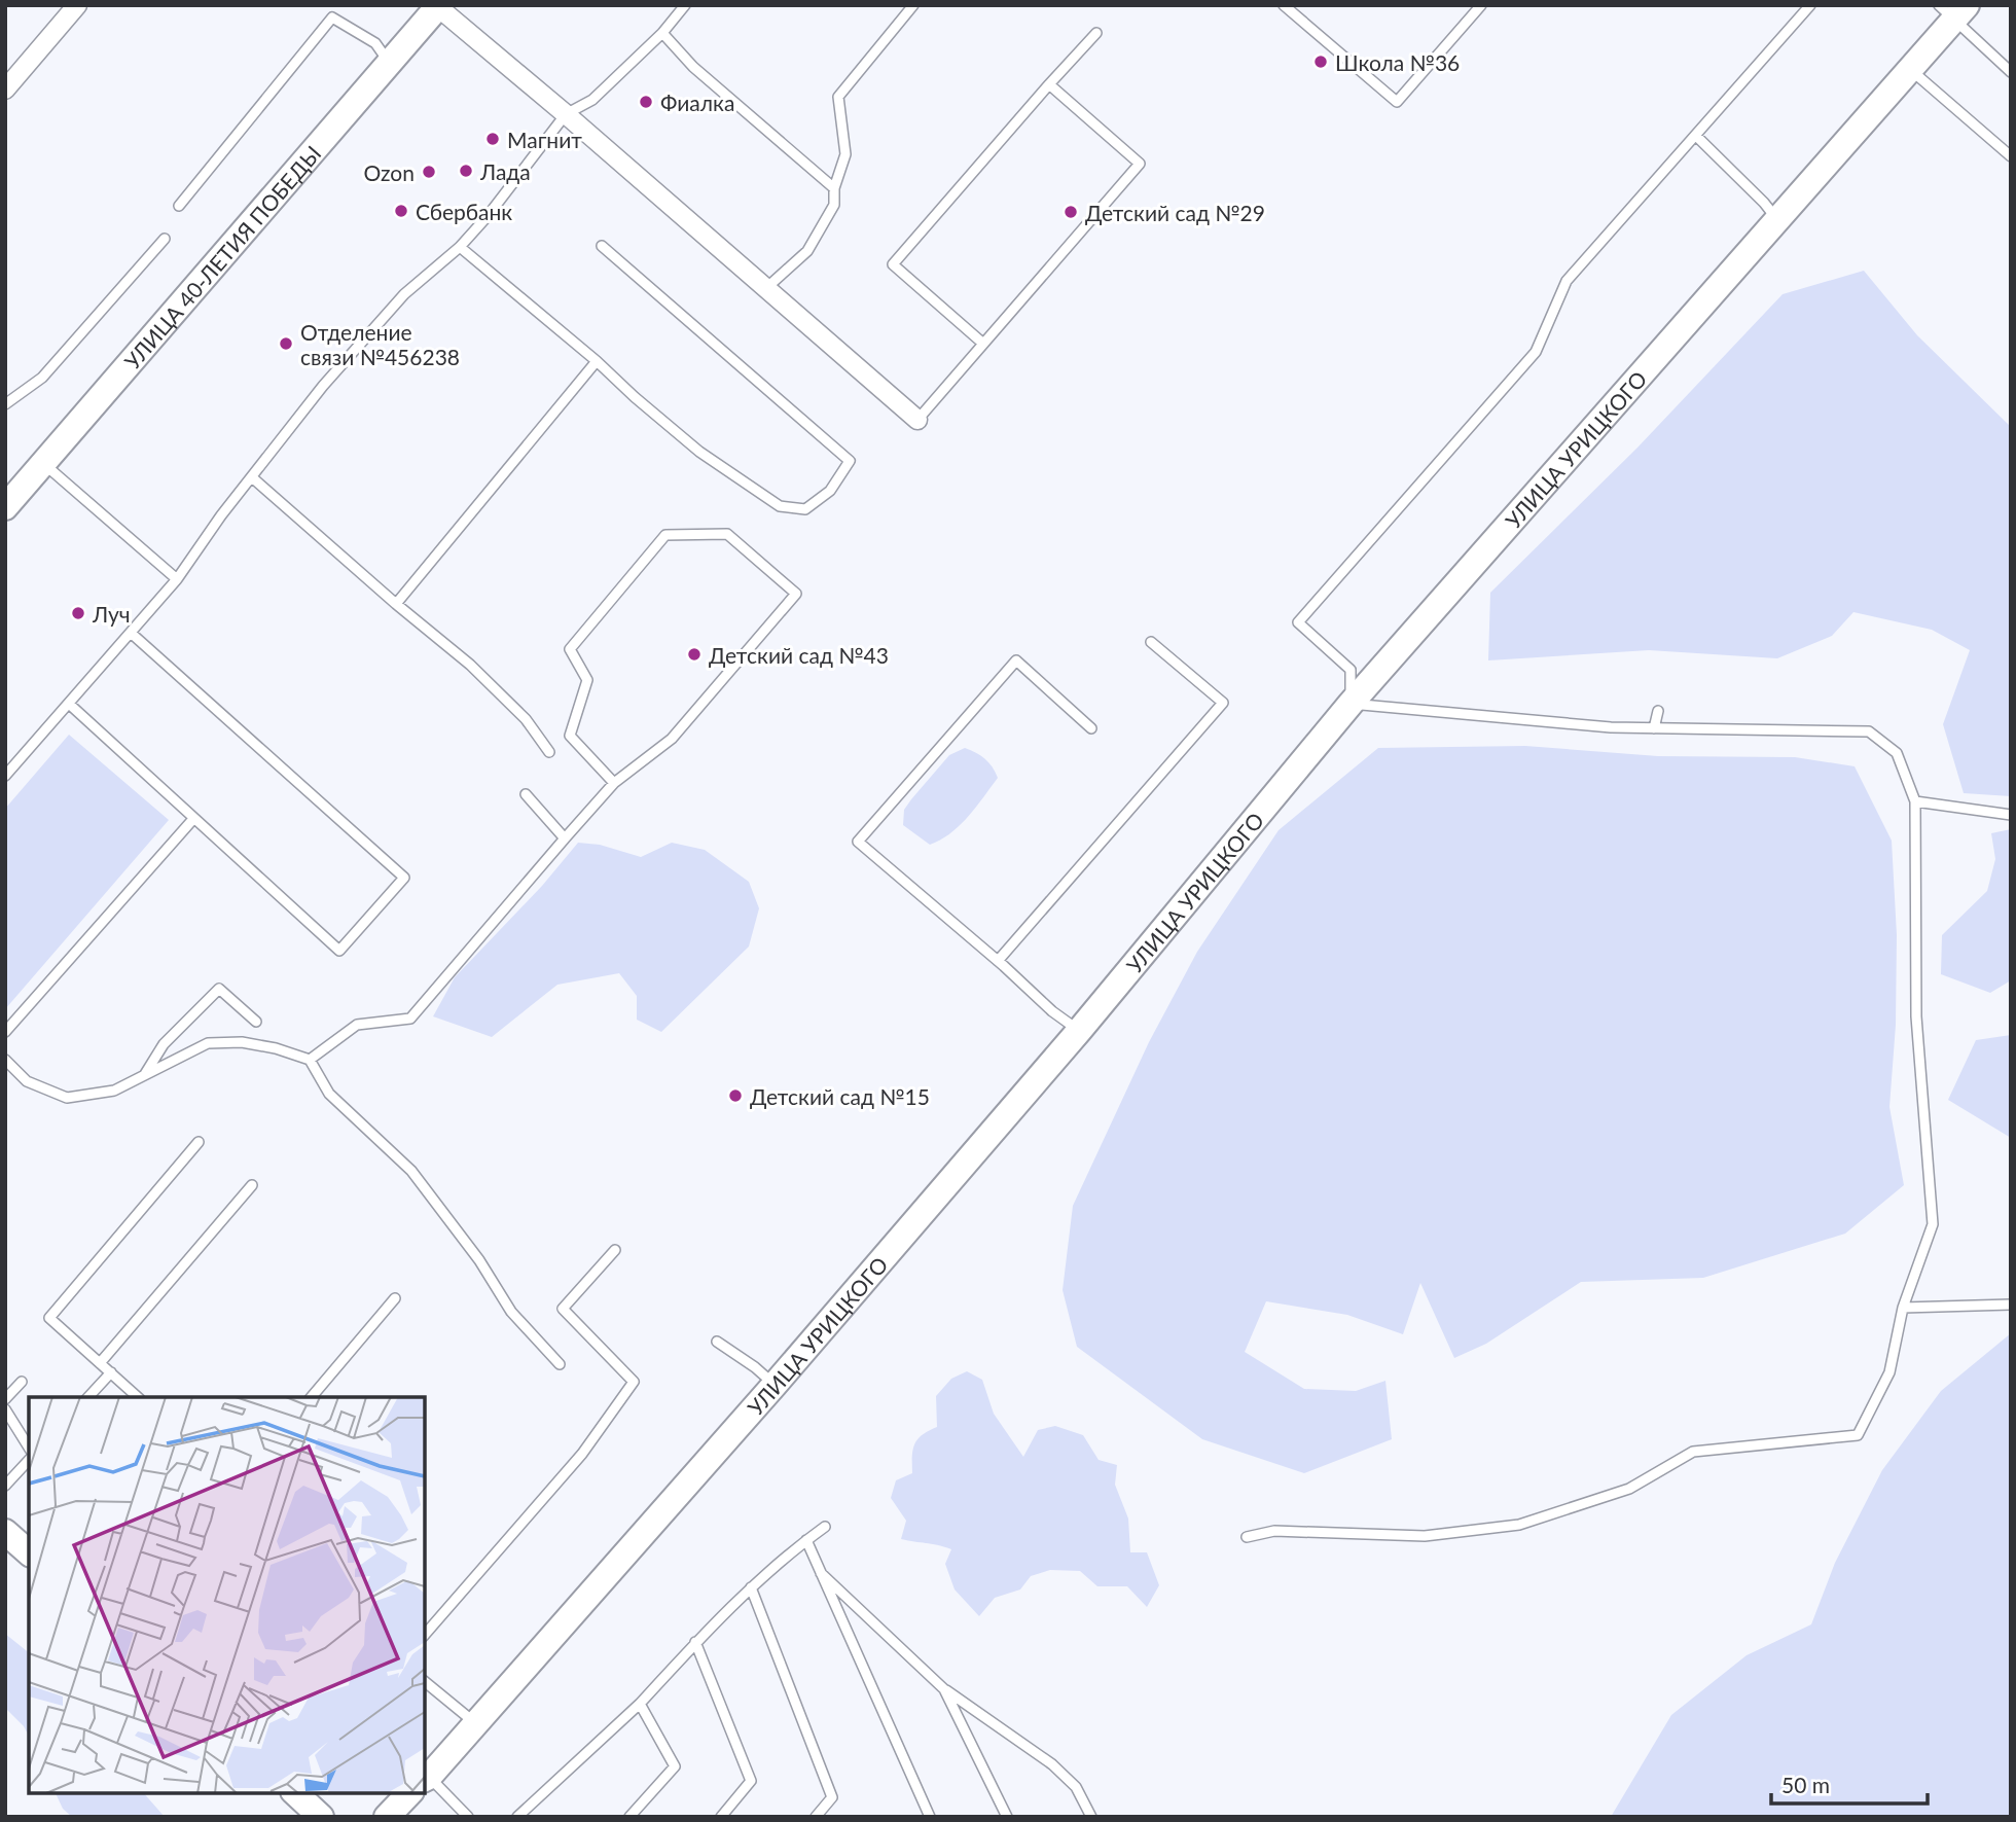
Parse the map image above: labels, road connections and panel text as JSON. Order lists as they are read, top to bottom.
{
  "streets": {
    "street": ["УЛИЦА 40-ЛЕТИЯ ПОБЕДЫ", "УЛИЦА УРИЦКОГО"]
  },
  "places": [
    "Школа №36",
    "Фиалка",
    "Магнит",
    "Лада",
    "Ozon",
    "Сбербанк",
    "Детский сад №29",
    "Отделение связи №456238",
    "Луч",
    "Детский сад №43",
    "Детский сад №15"
  ],
  "scale_bar": "50 m"
}
